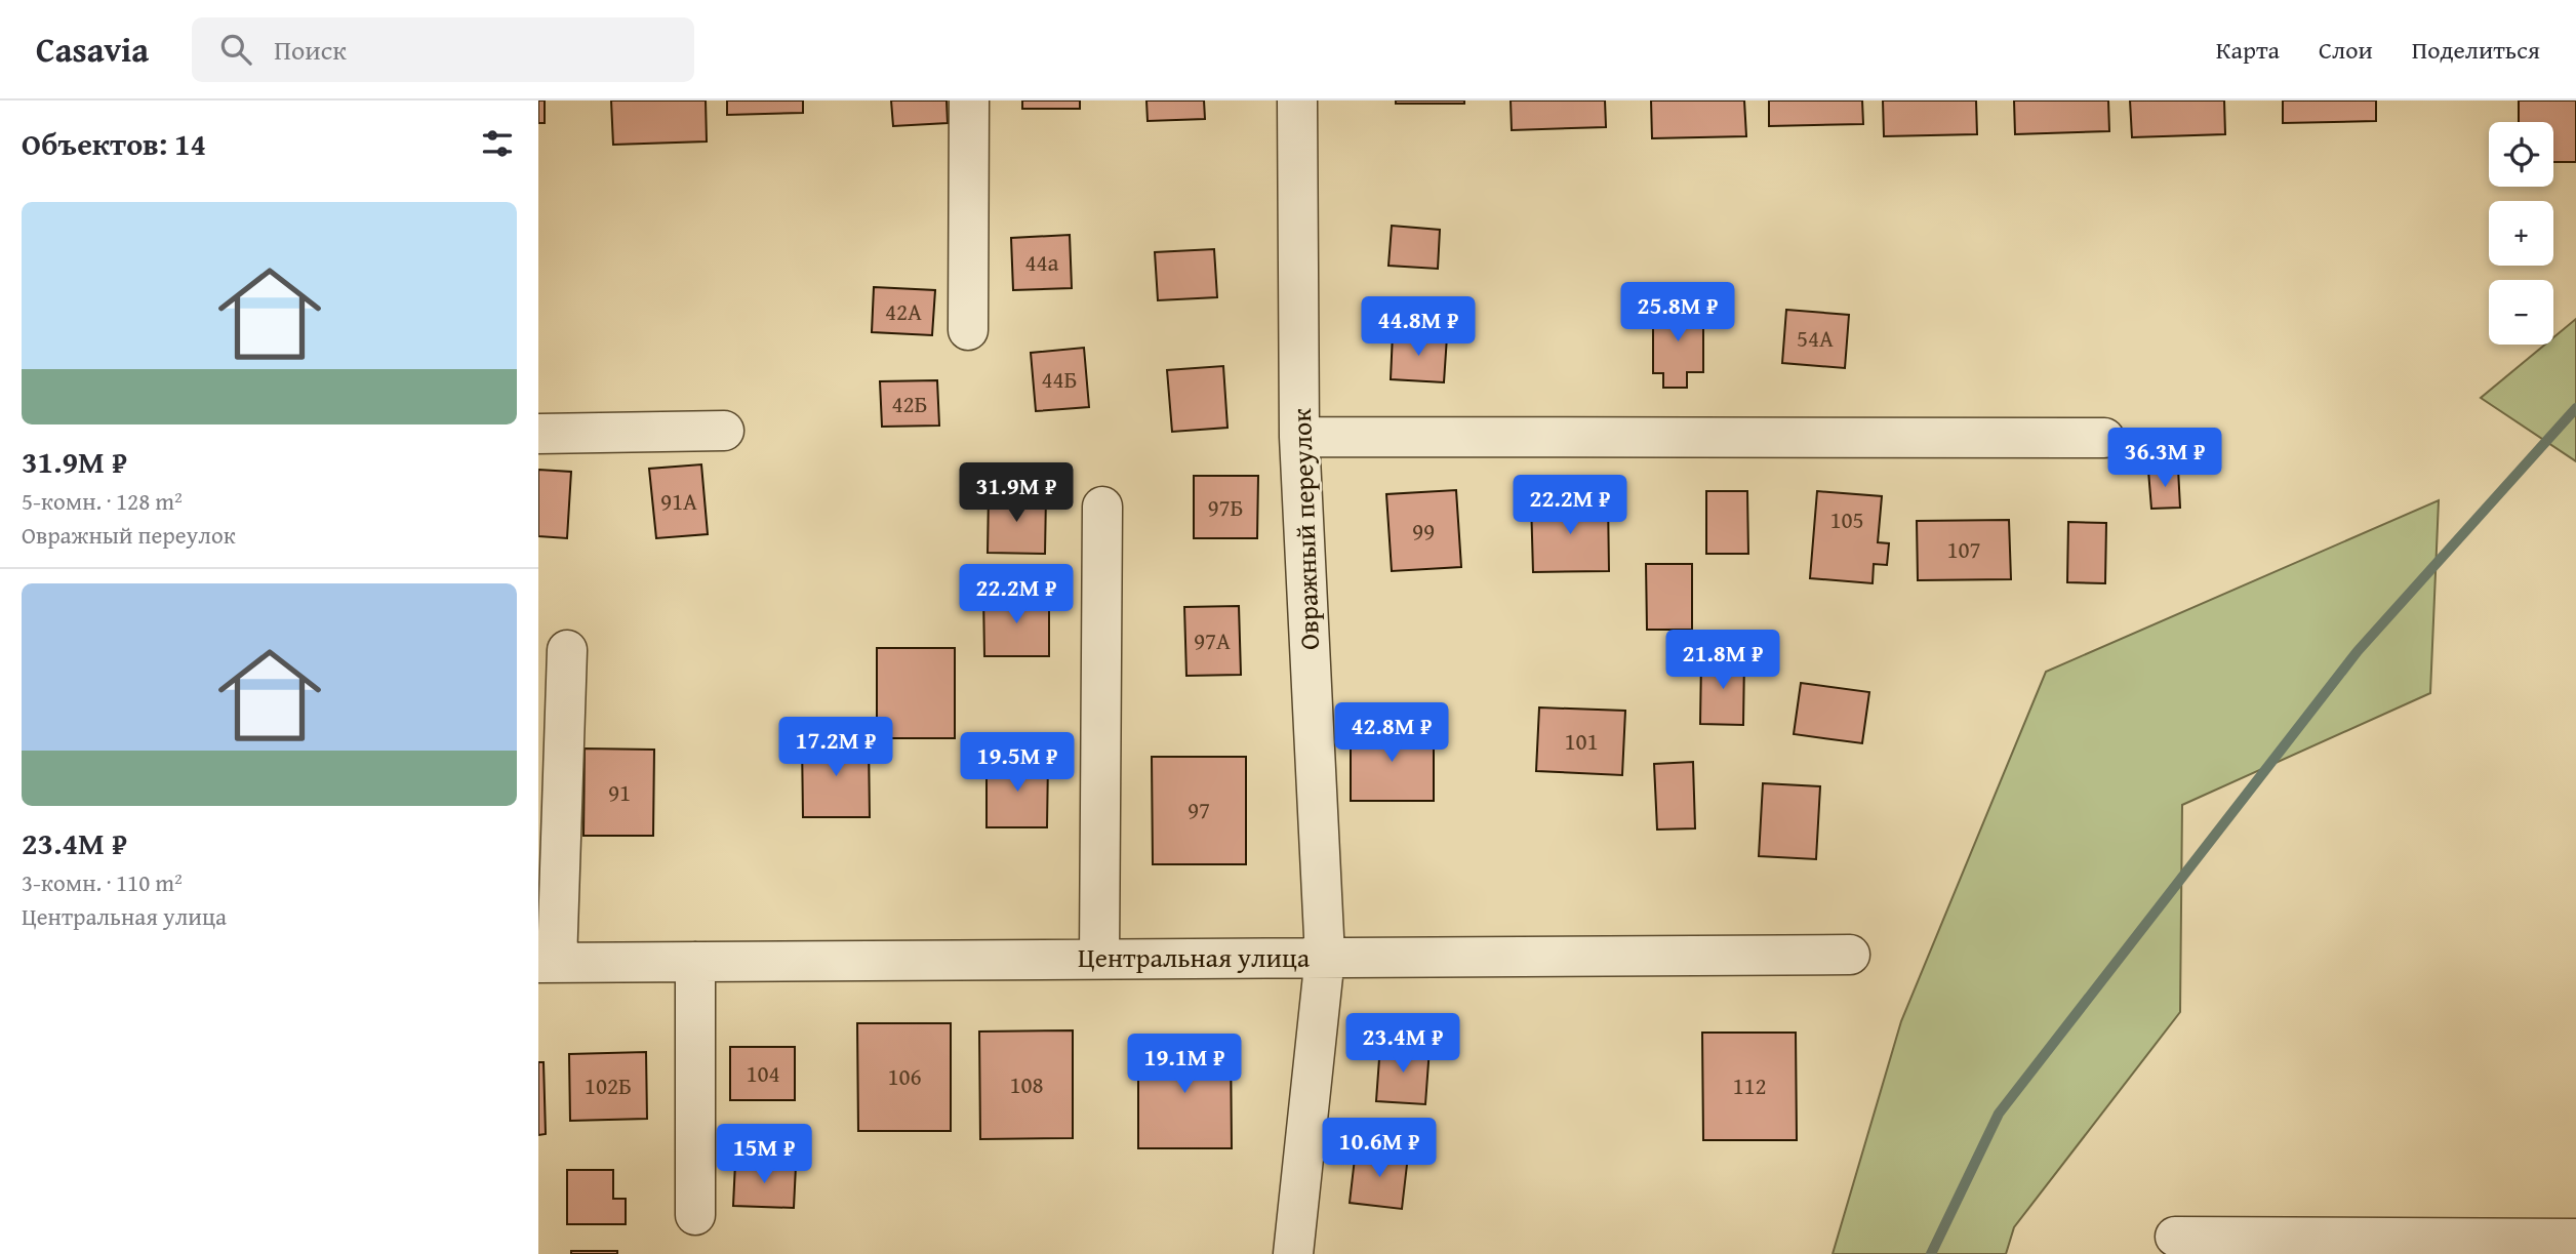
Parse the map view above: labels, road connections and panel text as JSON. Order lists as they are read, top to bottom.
{
  "streets": {
    "street": ["Овражный переулок", "Центральная улица"]
  },
  "crossings": [
    ["Овражный переулок", "Центральная улица"]
  ],
  "house_numbers": [
    "44а",
    "42А",
    "54А",
    "44Б",
    "42Б",
    "91А",
    "97Б",
    "105",
    "99",
    "107",
    "97А",
    "101",
    "91",
    "97",
    "104",
    "106",
    "108",
    "102Б",
    "112"
  ],
  "page": {
    "header": "Casavia",
    "search": "Поиск",
    "nav": ["Карта", "Слои", "Поделиться"],
    "heading": "Объектов: 14",
    "map_buttons": ["+", "−"],
    "list": [
      {
        "name": "31.9M ₽",
        "note": "5-комн. · 128 m² · Овражный переулок"
      },
      {
        "name": "23.4M ₽",
        "note": "3-комн. · 110 m² · Центральная улица"
      }
    ],
    "price": [
      "25.8M ₽",
      "44.8M ₽",
      "36.3M ₽",
      "31.9M ₽",
      "22.2M ₽",
      "22.2M ₽",
      "21.8M ₽",
      "42.8M ₽",
      "17.2M ₽",
      "19.5M ₽",
      "23.4M ₽",
      "19.1M ₽",
      "10.6M ₽",
      "15M ₽"
    ]
  }
}
